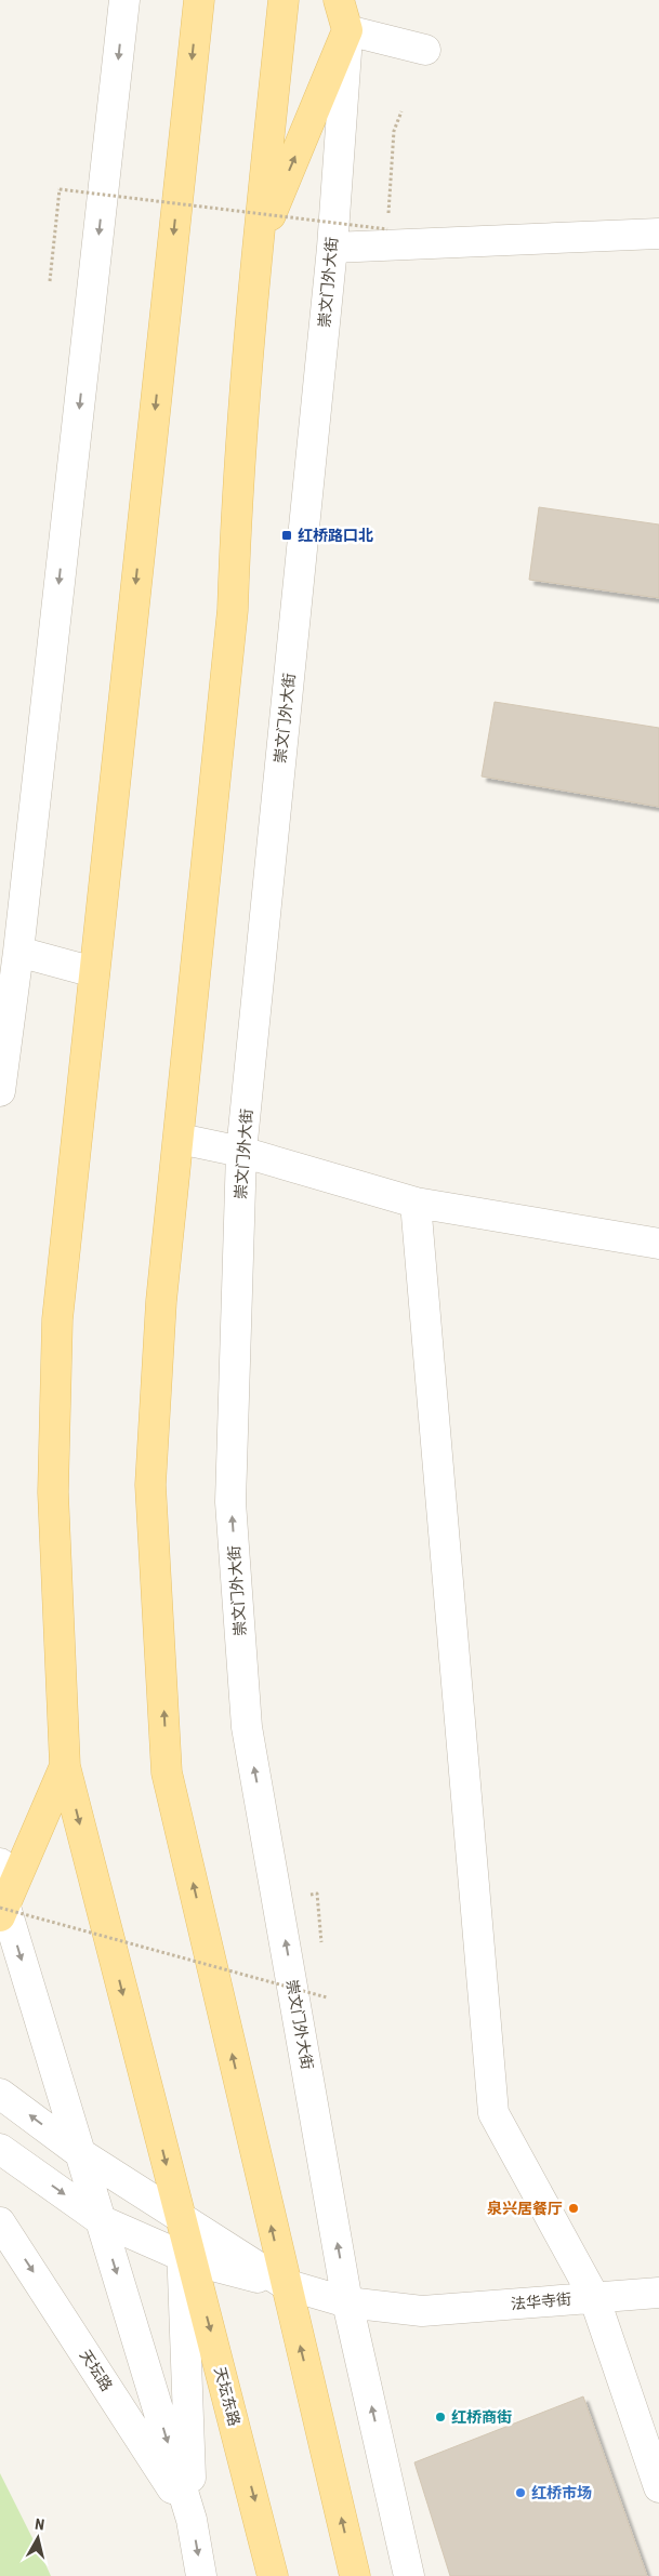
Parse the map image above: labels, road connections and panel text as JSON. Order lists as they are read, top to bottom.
{
  "streets": {
    "main road": ["天坛东路"],
    "street": ["崇文门外大街", "法华寺街", "天坛路"]
  },
  "crossings": [
    ["崇文门外大街", "法华寺街"]
  ],
  "places": {
    "transit": ["红桥路口北"],
    "other": ["泉兴居餐厅", "红桥商街", "红桥市场"]
  },
  "north": "top"
}
